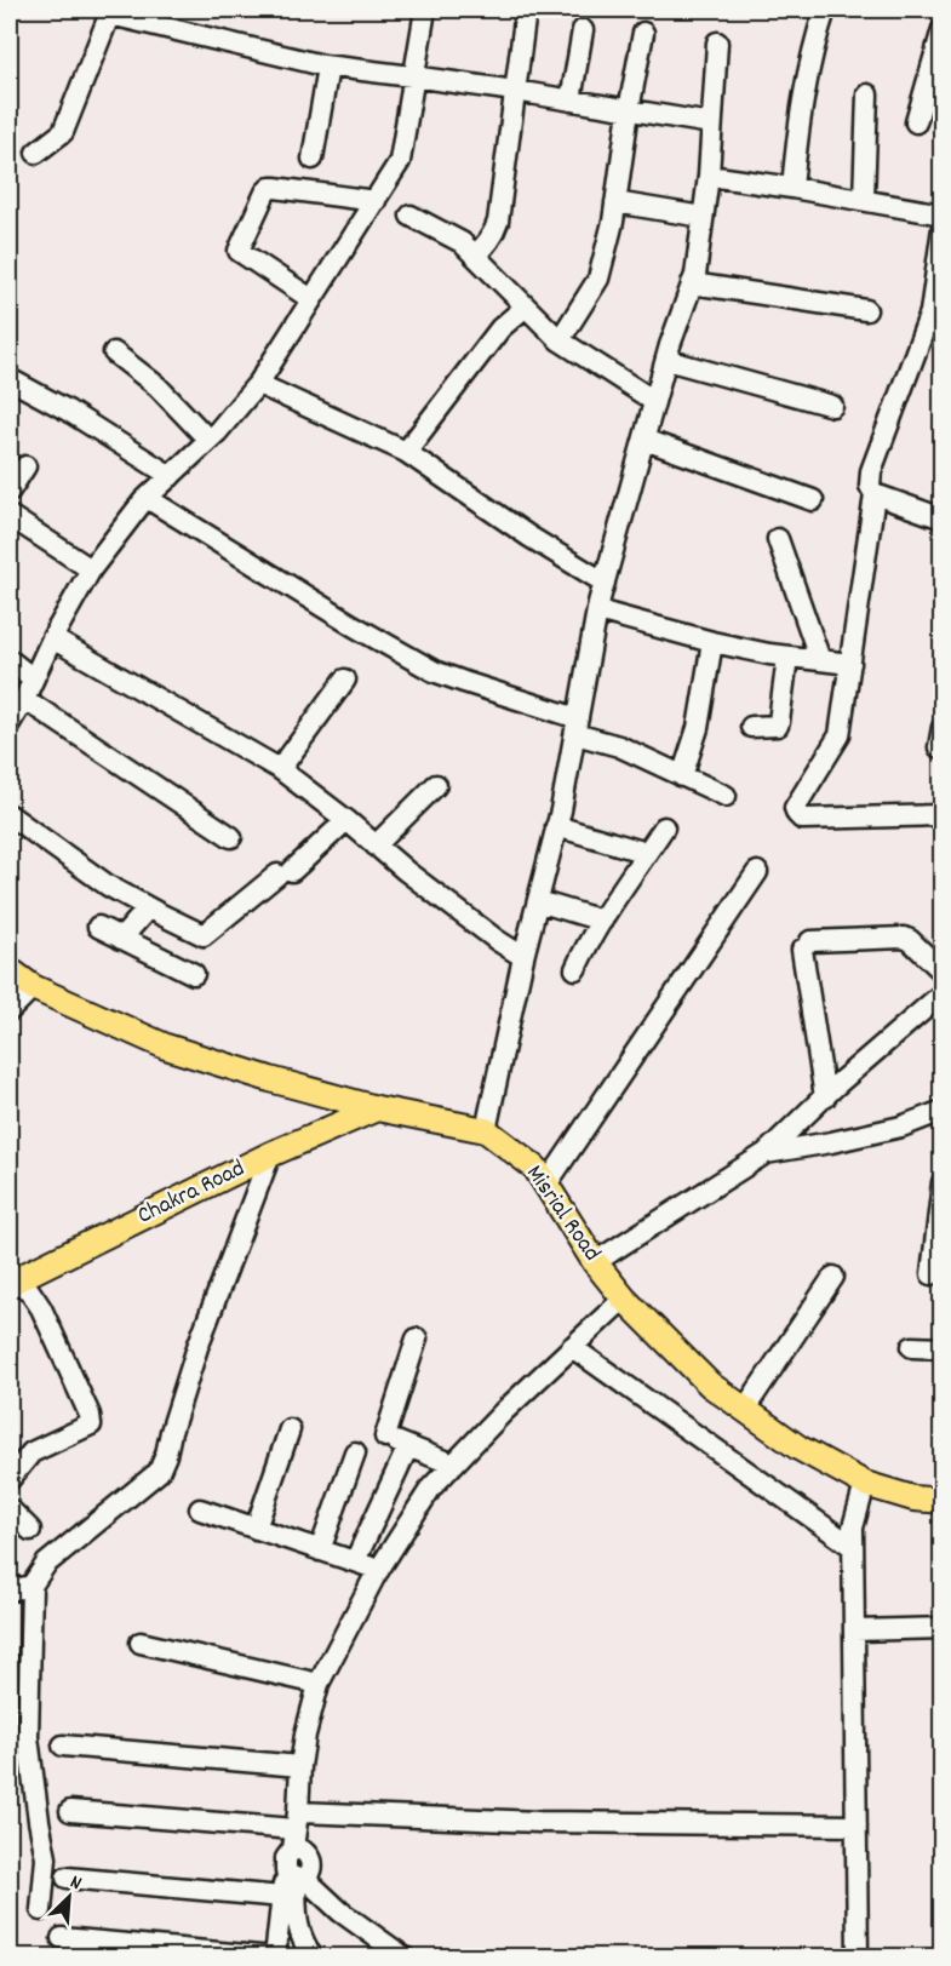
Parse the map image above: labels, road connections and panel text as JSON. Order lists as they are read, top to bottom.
{
  "streets": {
    "main road": ["Chakra Road", "Misrial Road"]
  },
  "crossings": [
    ["Chakra Road", "Misrial Road"]
  ],
  "north": "top right"
}
